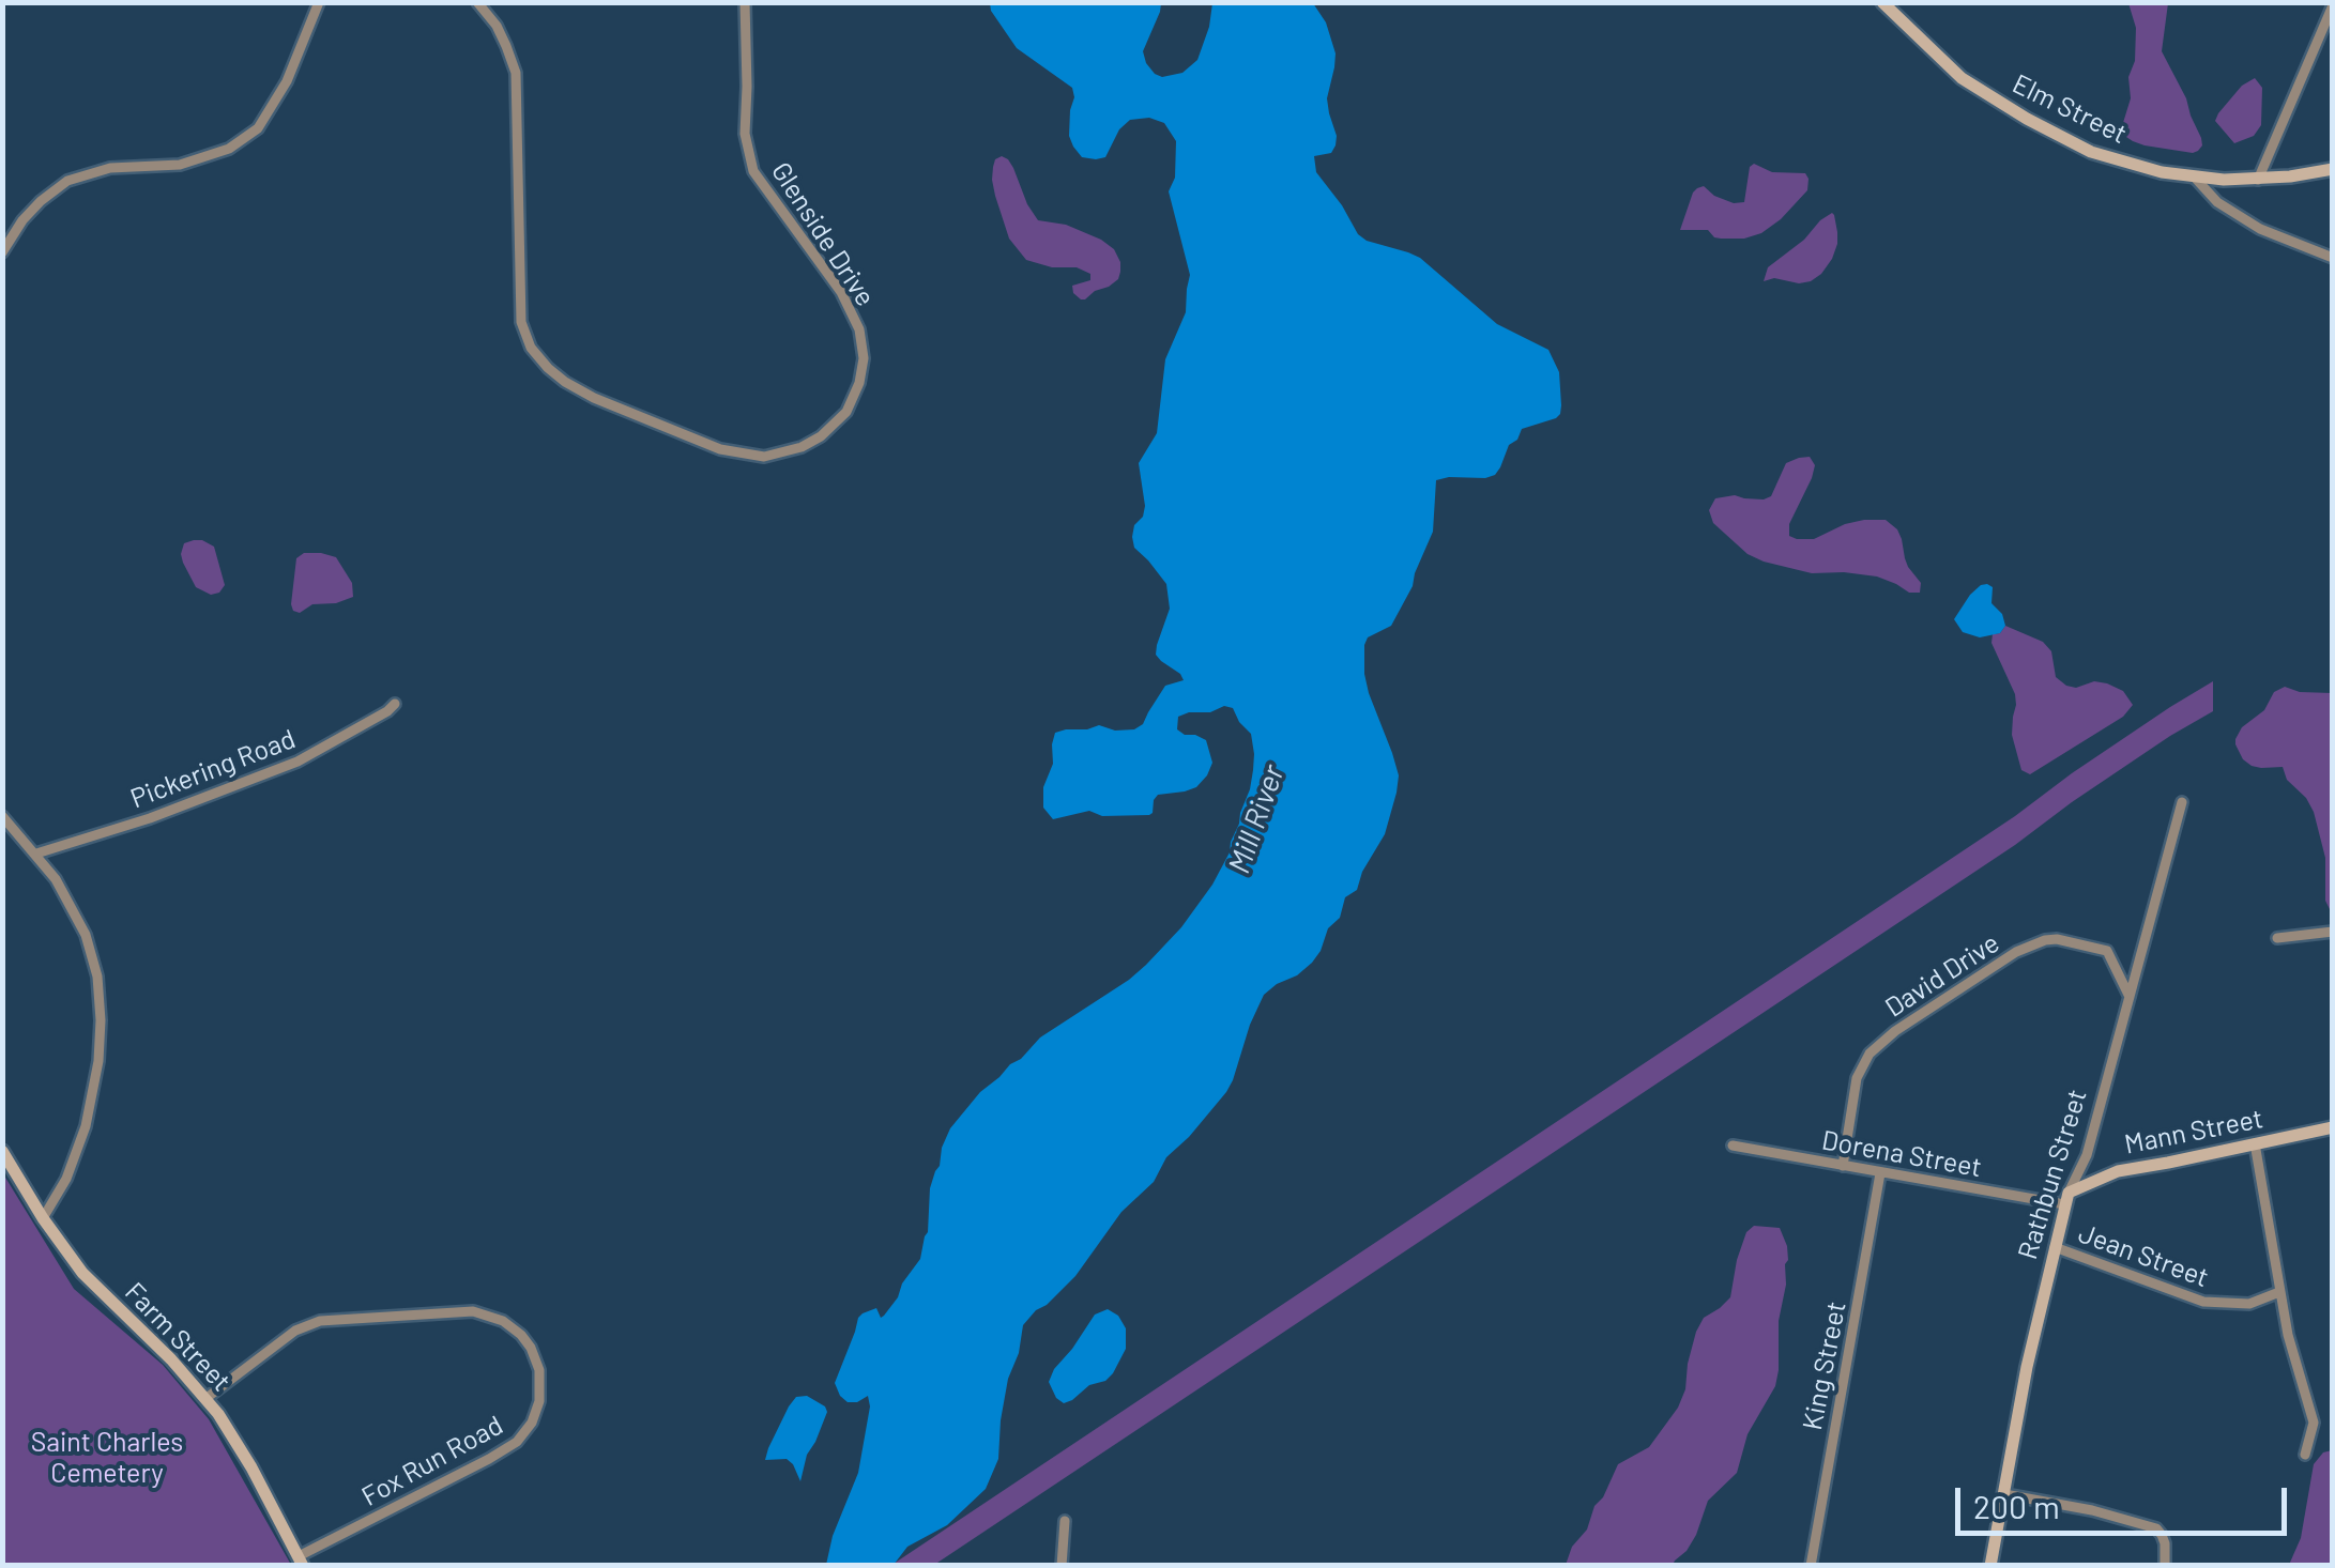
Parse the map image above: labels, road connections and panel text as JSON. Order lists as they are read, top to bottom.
{
  "streets": {
    "street": [
      "Elm Street",
      "Glenside Drive",
      "Pickering Road",
      "David Drive",
      "Mann Street",
      "Dorena Street",
      "Rathbun Street",
      "Jean Street",
      "Farm Street",
      "King Street",
      "Fox Run Road"
    ]
  },
  "crossings": [
    ["David Drive", "Dorena Street"],
    ["David Drive", "Rathbun Street"],
    ["Mann Street", "Dorena Street"],
    ["Mann Street", "Rathbun Street"],
    ["Dorena Street", "Rathbun Street"],
    ["Dorena Street", "King Street"],
    ["Rathbun Street", "Jean Street"],
    ["Farm Street", "Fox Run Road"]
  ],
  "water": ["Mill River"],
  "parks": ["Saint Charles Cemetery"],
  "scale_bar": "200 m"
}
